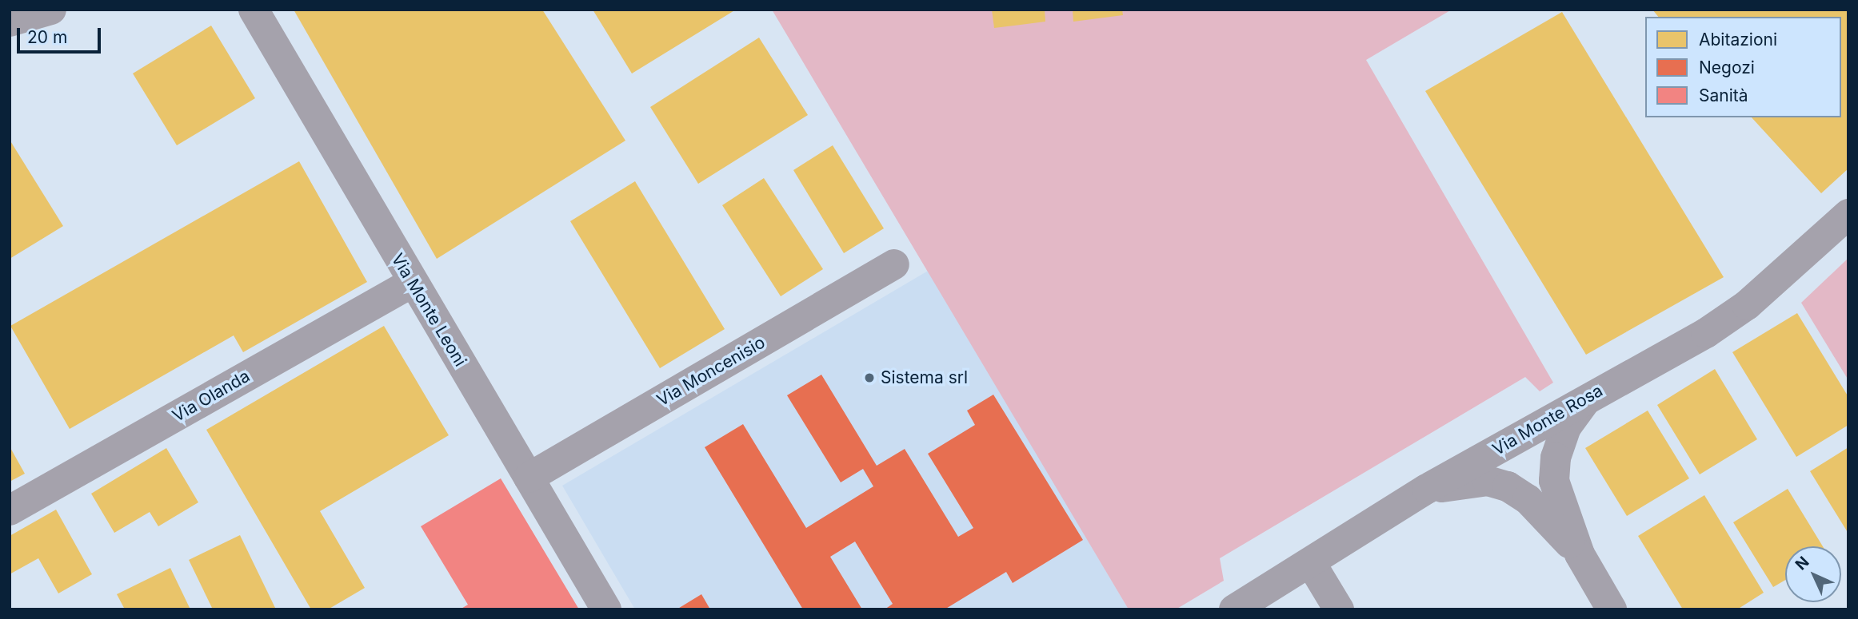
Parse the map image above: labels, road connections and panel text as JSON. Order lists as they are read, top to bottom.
{
  "streets": {
    "street": [
      "Via Monte Leoni",
      "Via Moncenisio",
      "Via Olanda",
      "Via Monte Rosa"
    ]
  },
  "crossings": [
    ["Via Monte Leoni", "Via Moncenisio"],
    ["Via Monte Leoni", "Via Olanda"]
  ],
  "places": ["Sistema srl"],
  "legend": ["Abitazioni", "Negozi", "Sanità"],
  "scale_bar": "20 m",
  "north": "top left"
}
